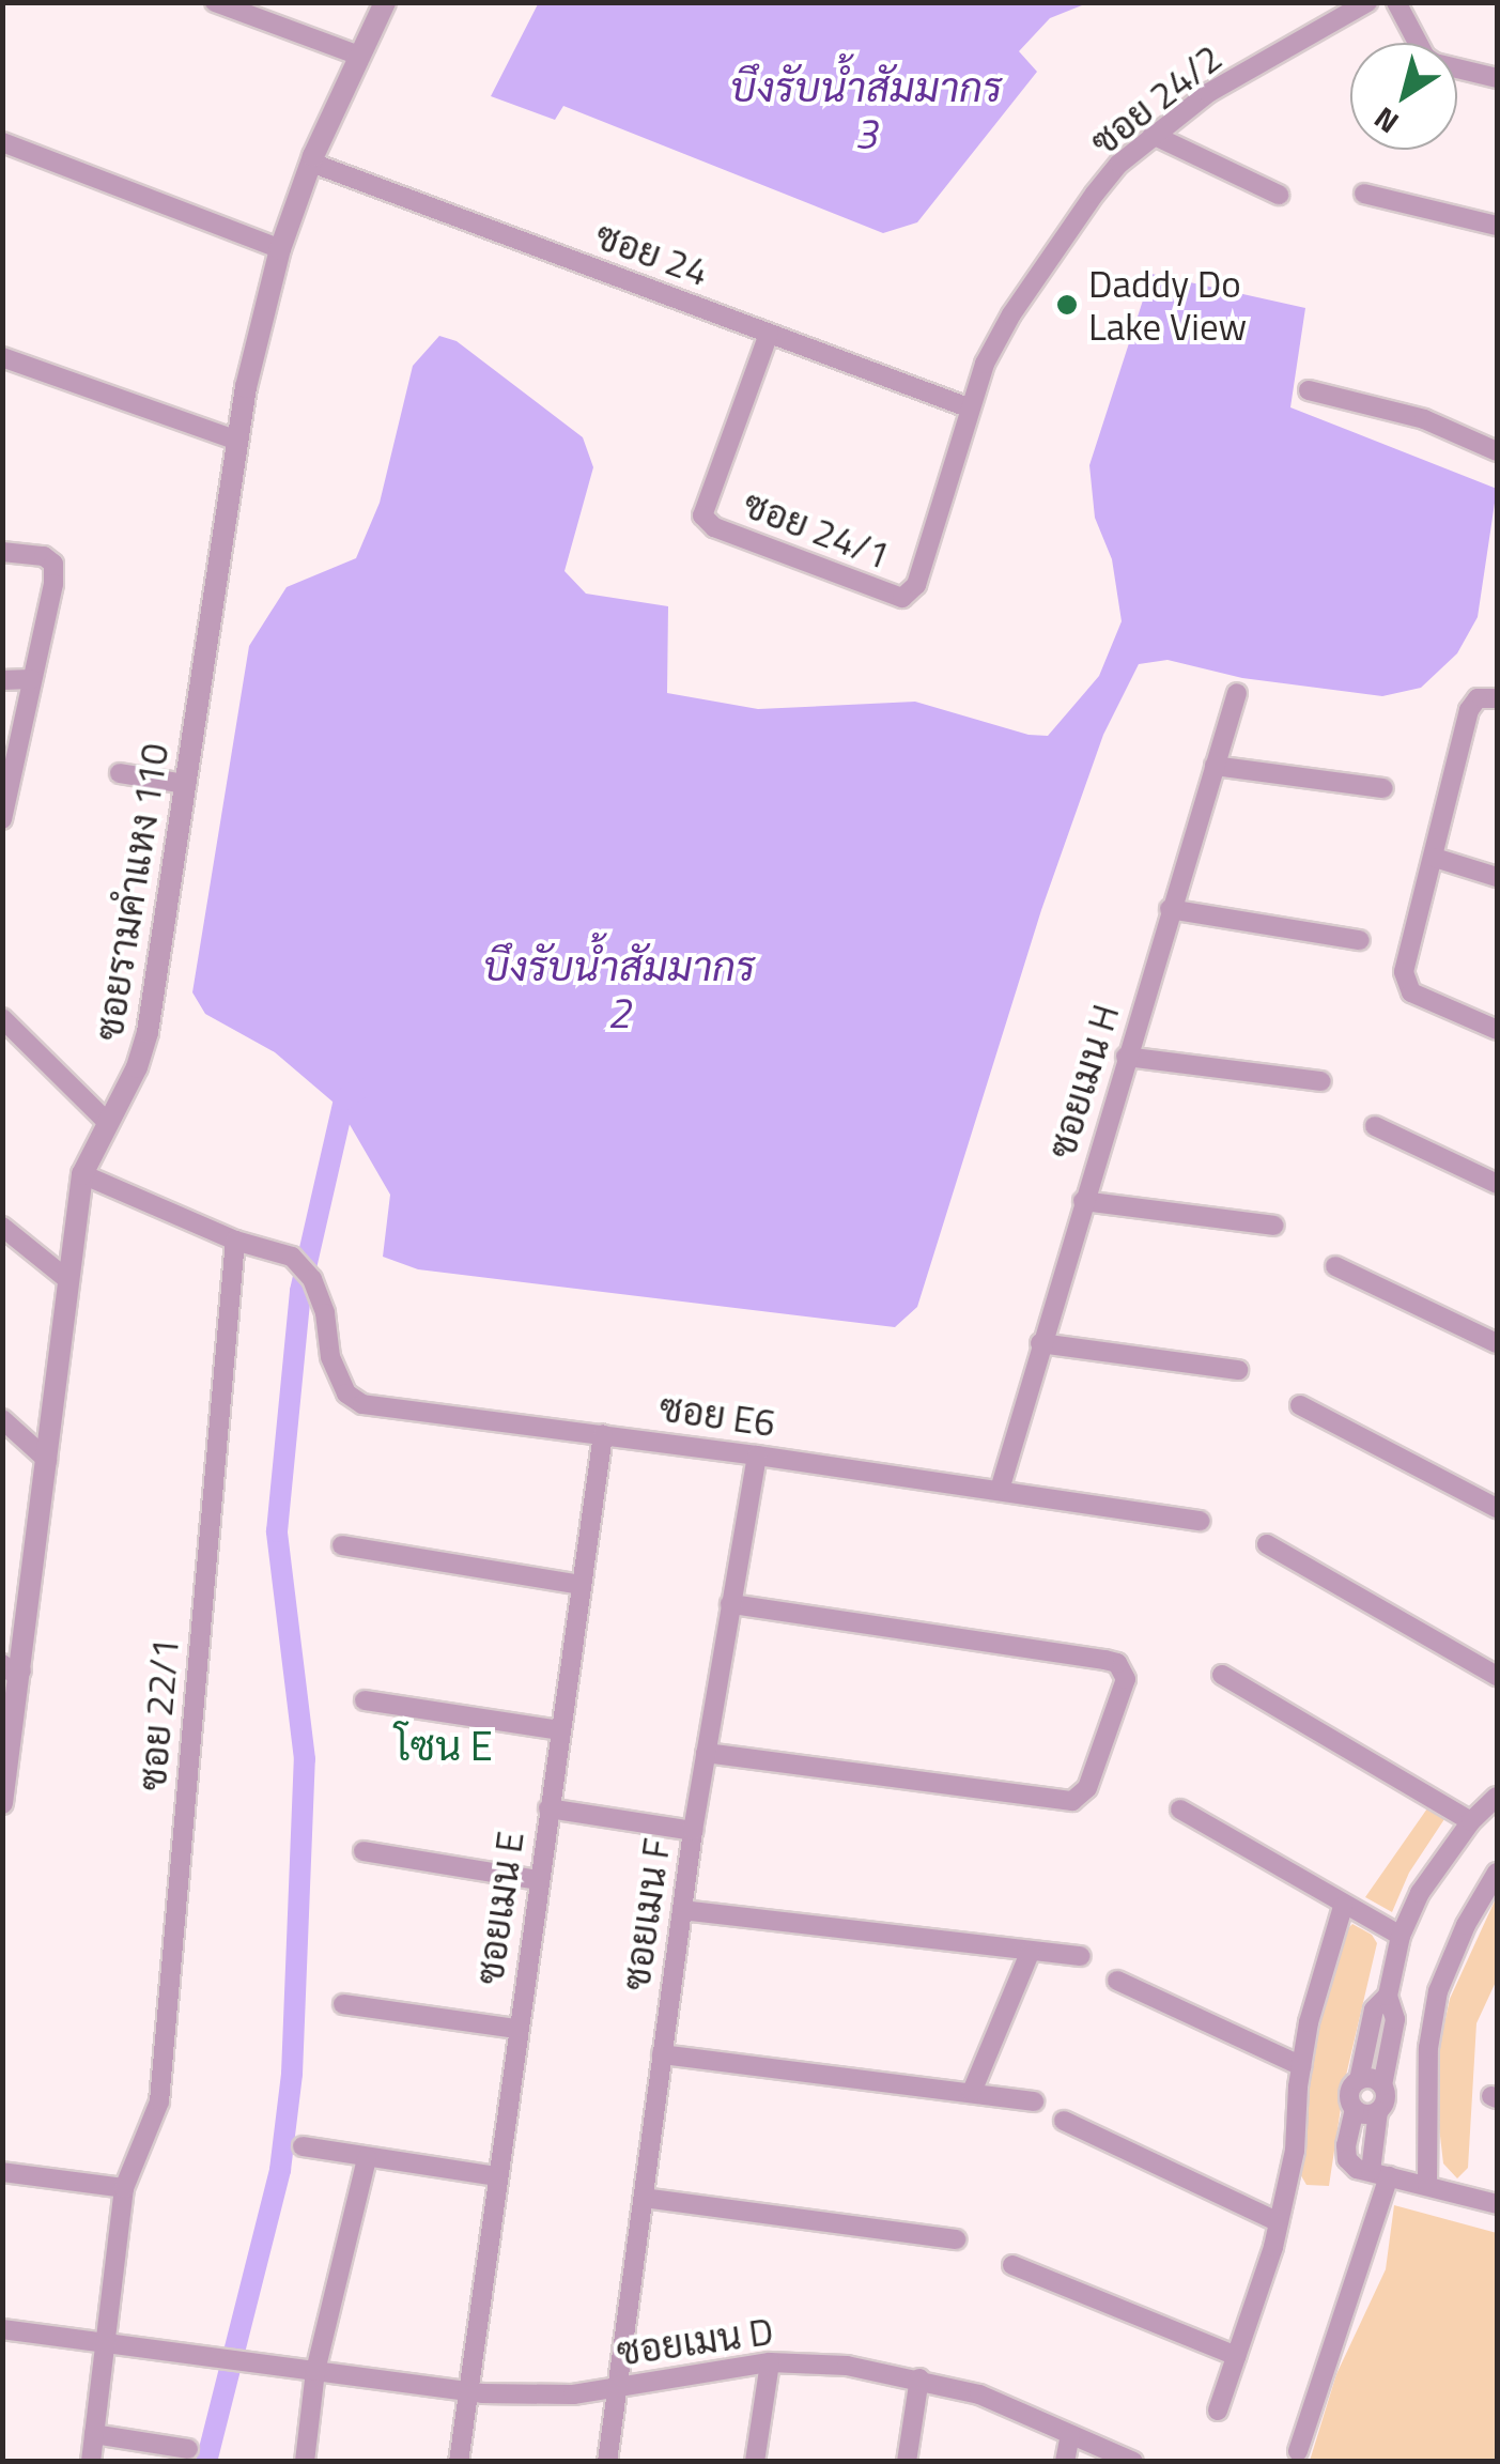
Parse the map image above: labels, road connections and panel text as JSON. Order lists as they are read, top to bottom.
{
  "streets": {
    "street": [
      "ซอย 24/2",
      "ซอย 24",
      "ซอย 24/1",
      "ซอยรามคำแหง 110",
      "ซอยเมน H",
      "ซอย E6",
      "ซอย 22/1",
      "ซอยเมน E",
      "ซอยเมน F",
      "ซอยเมน D"
    ]
  },
  "crossings": [
    ["ซอย 24/2", "ซอย 24"],
    ["ซอย 24/2", "ซอย 24/1"],
    ["ซอย 24", "ซอย 24/1"],
    ["ซอย 24", "ซอยรามคำแหง 110"],
    ["ซอยเมน H", "ซอย E6"],
    ["ซอย E6", "ซอย 22/1"],
    ["ซอย E6", "ซอยเมน E"],
    ["ซอย E6", "ซอยเมน F"],
    ["ซอย 22/1", "ซอยเมน D"],
    ["ซอยเมน E", "ซอยเมน D"],
    ["ซอยเมน F", "ซอยเมน D"]
  ],
  "districts": ["โซน E"],
  "water": ["บึงรับน้ำสัมมากร 3", "บึงรับน้ำสัมมากร 2"],
  "places": ["Daddy Do Lake View"],
  "north": "bottom left"
}
